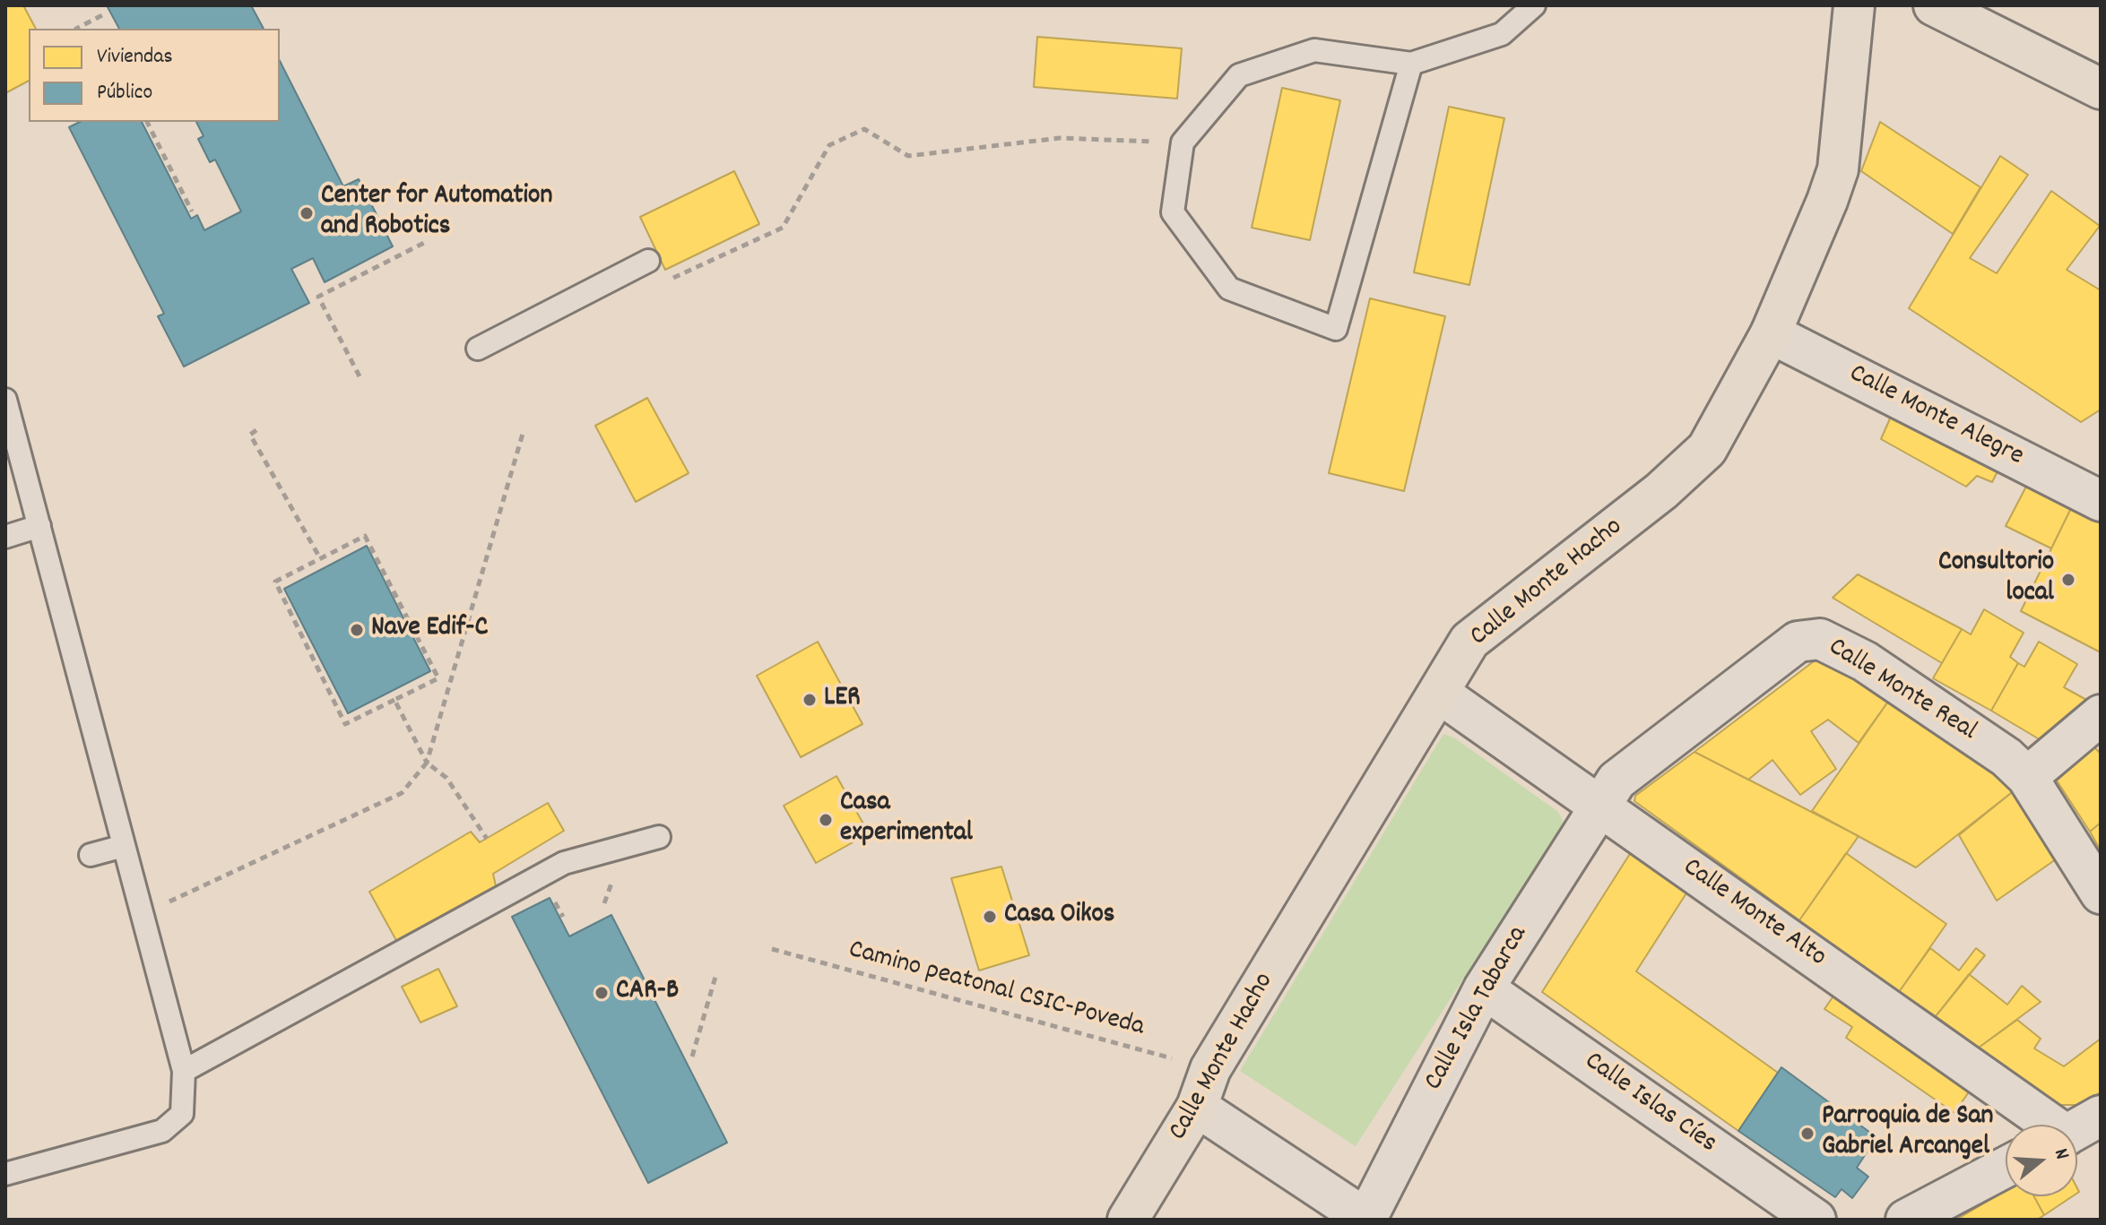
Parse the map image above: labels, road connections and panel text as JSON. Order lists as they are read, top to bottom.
{
  "streets": {
    "main road": ["Calle Monte Hacho"],
    "street": [
      "Calle Monte Alegre",
      "Calle Monte Real",
      "Calle Monte Alto",
      "Calle Isla Tabarca",
      "Calle Islas Cíes"
    ],
    "path": ["Camino peatonal CSIC-Poveda"]
  },
  "crossings": [
    ["Calle Monte Alegre", "Calle Monte Hacho"],
    ["Calle Monte Hacho", "Calle Monte Alto"],
    ["Calle Monte Hacho", "Camino peatonal CSIC-Poveda"],
    ["Calle Monte Real", "Calle Monte Alto"],
    ["Calle Monte Real", "Calle Isla Tabarca"],
    ["Calle Monte Alto", "Calle Isla Tabarca"],
    ["Calle Isla Tabarca", "Calle Islas Cíes"]
  ],
  "places": [
    "Center for Automation and Robotics",
    "Consultorio local",
    "Nave Edif-C",
    "LER",
    "Casa experimental",
    "Casa Oikos",
    "CAR-B",
    "Parroquia de San Gabriel Arcangel"
  ],
  "legend": ["Viviendas", "Público"],
  "north": "right"
}
